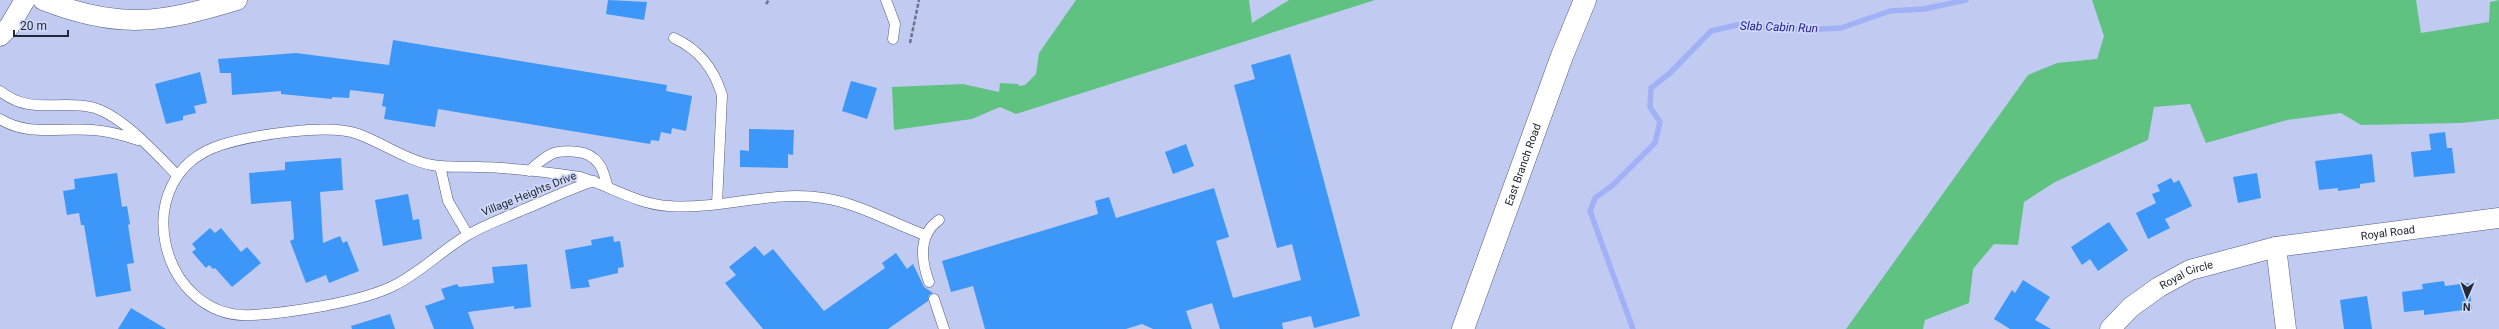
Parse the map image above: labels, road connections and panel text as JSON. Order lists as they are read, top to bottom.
{
  "streets": {
    "main road": ["East Branch Road"],
    "street": ["Royal Road", "Royal Circle"],
    "lane": ["Village Heights Drive"]
  },
  "crossings": [
    ["Royal Road", "Royal Circle"]
  ],
  "water": ["Slab Cabin Run"],
  "scale_bar": "20 m",
  "north": "bottom"
}
